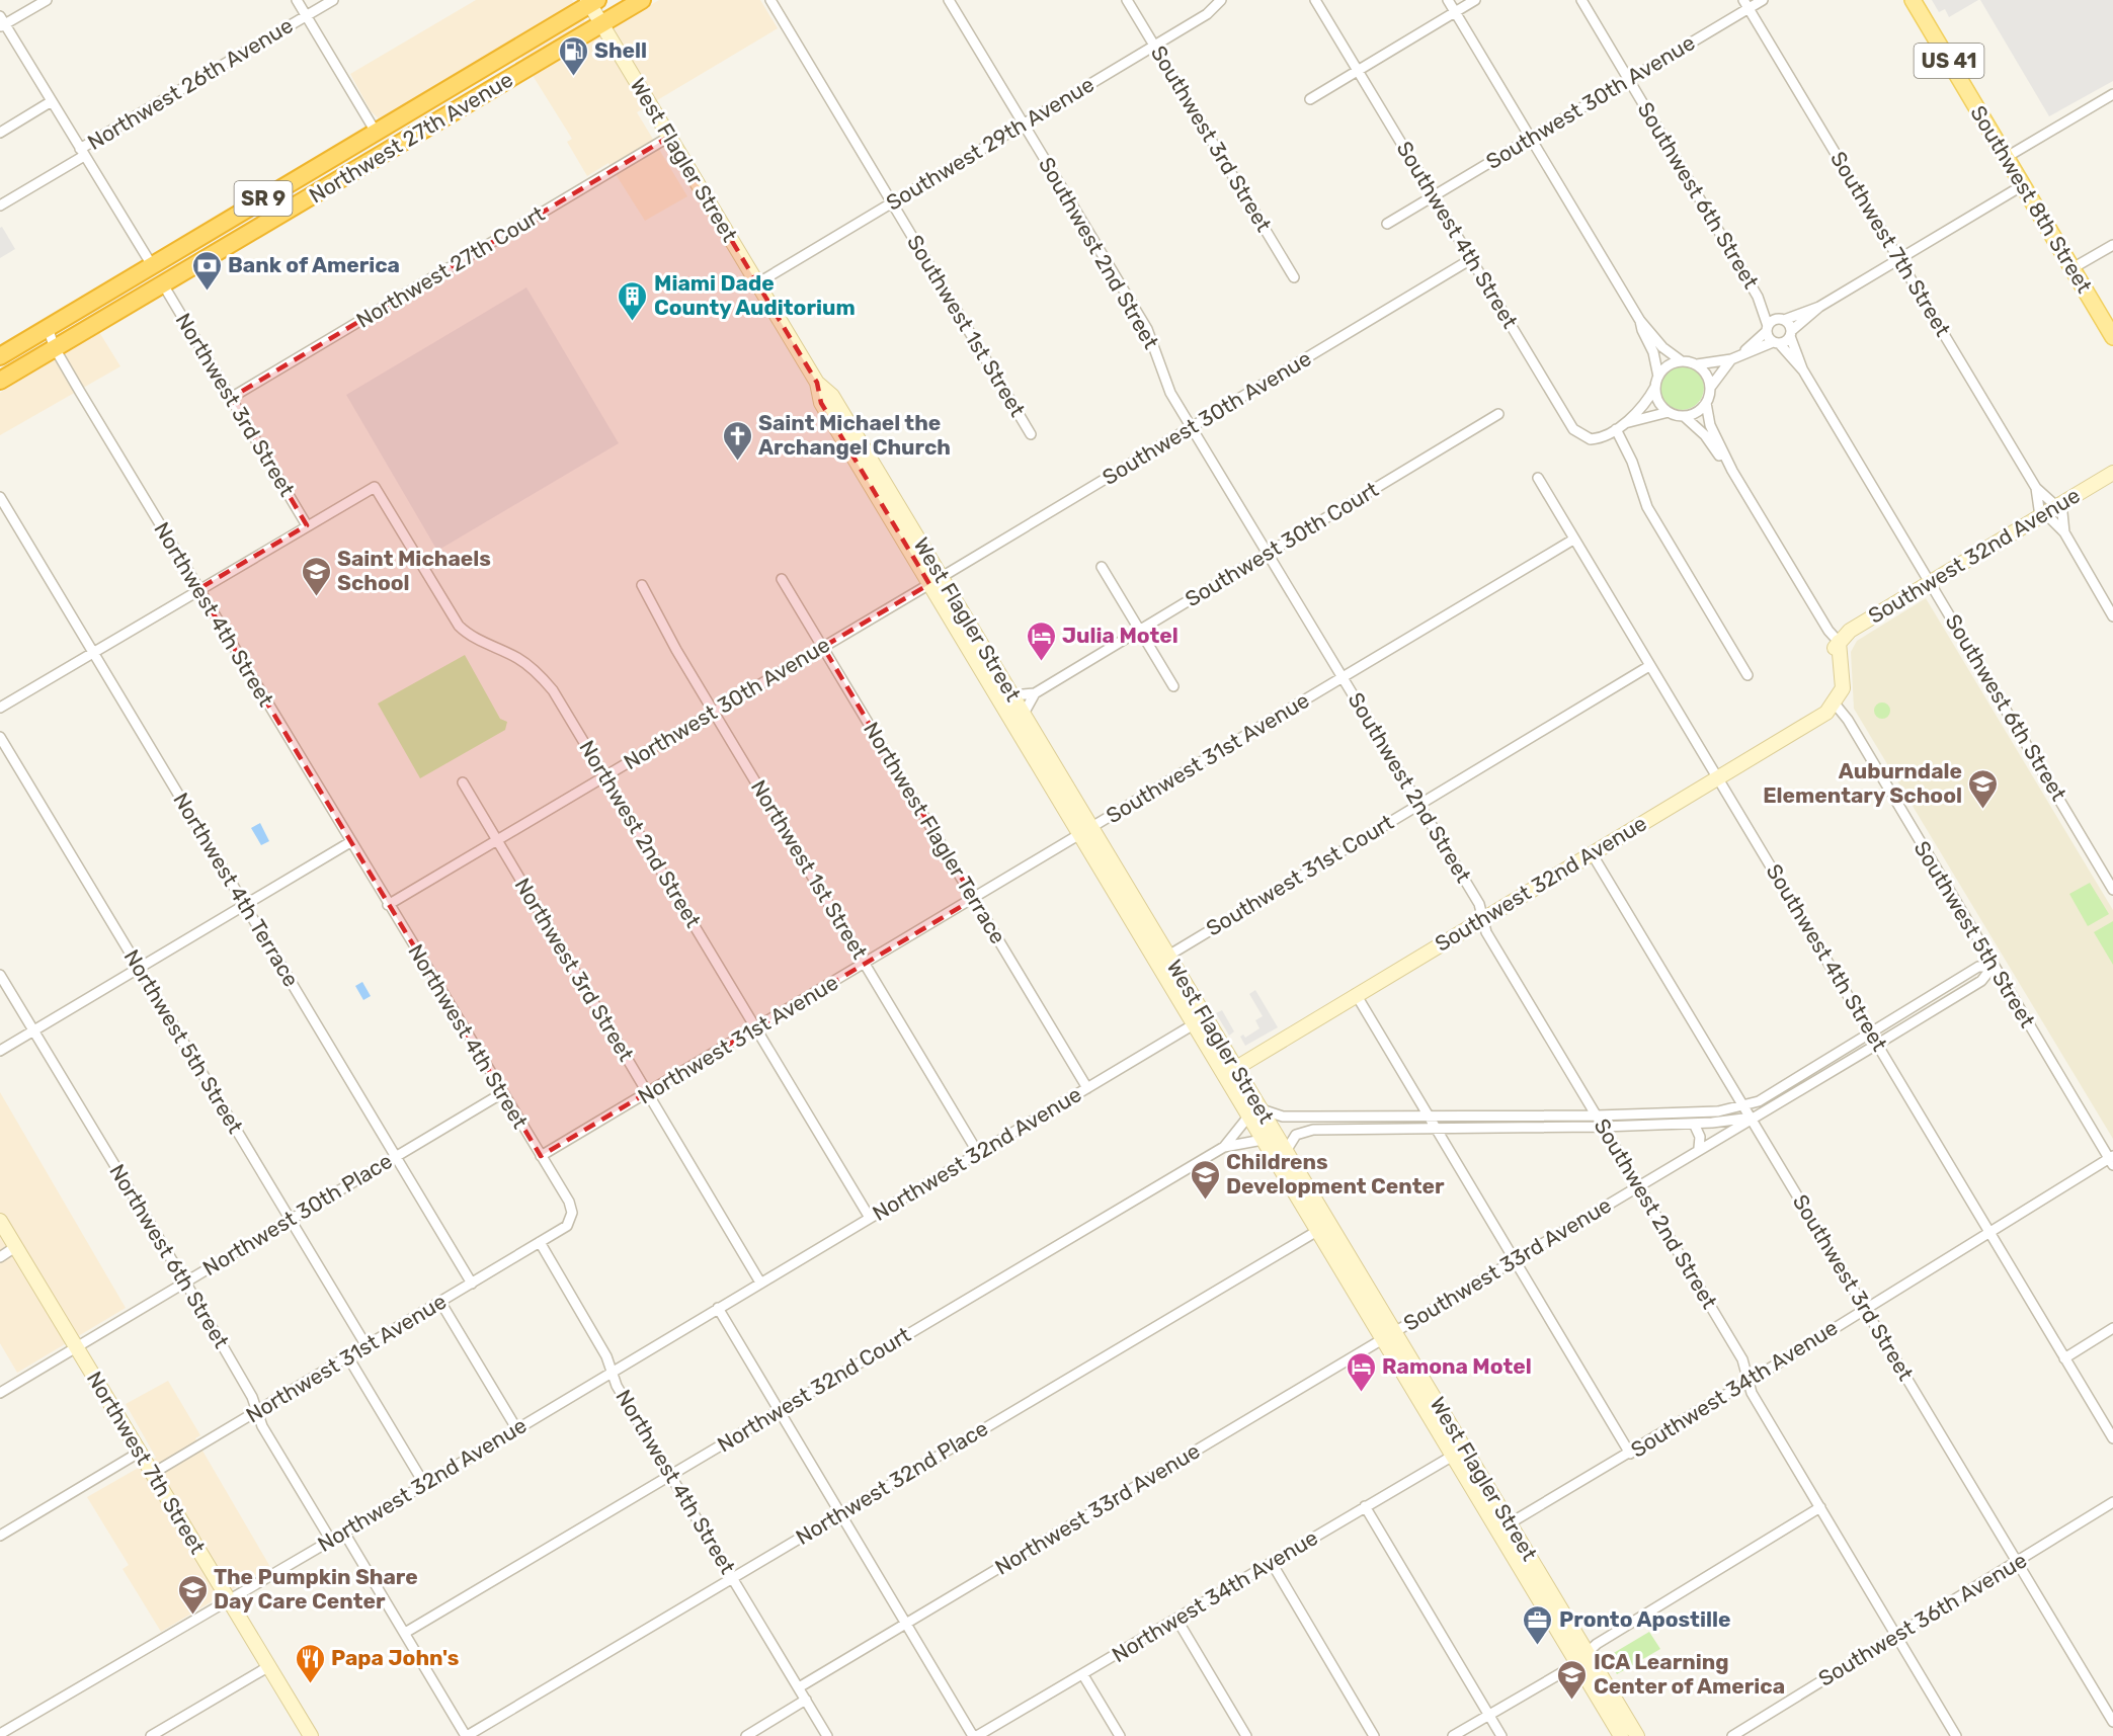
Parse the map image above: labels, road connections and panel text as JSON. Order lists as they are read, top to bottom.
{
  "streets": {
    "highway": ["Northwest 27th Avenue", "SR 9"],
    "main road": [
      "US 41",
      "West Flagler Street",
      "Southwest 8th Street",
      "Southwest 32nd Avenue",
      "Northwest 7th Street"
    ],
    "street": [
      "Northwest 26th Avenue",
      "Southwest 30th Avenue",
      "Southwest 3rd Street",
      "Southwest 29th Avenue",
      "Southwest 6th Street",
      "Southwest 4th Street",
      "Southwest 7th Street",
      "Southwest 2nd Street",
      "Northwest 27th Court",
      "Southwest 1st Street",
      "Northwest 3rd Street",
      "Southwest 30th Court",
      "Northwest 4th Street",
      "Northwest 30th Avenue",
      "Southwest 31st Avenue",
      "Northwest Flagler Terrace",
      "Northwest 2nd Street",
      "Northwest 1st Street",
      "Southwest 31st Court",
      "Northwest 4th Terrace",
      "Southwest 5th Street",
      "Northwest 31st Avenue",
      "Northwest 5th Street",
      "Northwest 32nd Avenue",
      "Northwest 30th Place",
      "Northwest 6th Street",
      "Southwest 33rd Avenue",
      "Southwest 34th Avenue",
      "Northwest 32nd Court",
      "Northwest 32nd Place",
      "Northwest 33rd Avenue",
      "Northwest 34th Avenue",
      "Southwest 36th Avenue"
    ]
  },
  "crossings": [
    ["Southwest 30th Avenue", "West Flagler Street"],
    ["Southwest 30th Avenue", "Southwest 6th Street"],
    ["Southwest 30th Avenue", "Southwest 4th Street"],
    ["Southwest 30th Avenue", "Southwest 7th Street"],
    ["Southwest 30th Avenue", "Southwest 2nd Street"],
    ["Southwest 30th Avenue", "Northwest 30th Avenue"],
    ["Northwest 27th Avenue", "West Flagler Street"],
    ["Northwest 27th Avenue", "SR 9"],
    ["Northwest 27th Avenue", "Northwest 3rd Street"],
    ["Northwest 27th Avenue", "Northwest 4th Street"],
    ["Southwest 3rd Street", "Southwest 29th Avenue"],
    ["Southwest 3rd Street", "Southwest 32nd Avenue"],
    ["Southwest 3rd Street", "Southwest 33rd Avenue"],
    ["Southwest 3rd Street", "Southwest 34th Avenue"],
    ["Southwest 3rd Street", "Southwest 36th Avenue"],
    ["Southwest 29th Avenue", "West Flagler Street"],
    ["Southwest 29th Avenue", "Southwest 2nd Street"],
    ["Southwest 29th Avenue", "Southwest 1st Street"],
    ["West Flagler Street", "SR 9"],
    ["West Flagler Street", "Northwest 27th Court"],
    ["West Flagler Street", "Southwest 30th Court"],
    ["West Flagler Street", "Southwest 32nd Avenue"],
    ["West Flagler Street", "Northwest 30th Avenue"],
    ["West Flagler Street", "Southwest 31st Avenue"],
    ["West Flagler Street", "Southwest 31st Court"],
    ["West Flagler Street", "Northwest 31st Avenue"],
    ["West Flagler Street", "Northwest 32nd Avenue"],
    ["West Flagler Street", "Southwest 33rd Avenue"],
    ["West Flagler Street", "Southwest 34th Avenue"],
    ["West Flagler Street", "Northwest 32nd Court"],
    ["West Flagler Street", "Northwest 32nd Place"],
    ["West Flagler Street", "Northwest 33rd Avenue"],
    ["West Flagler Street", "Northwest 34th Avenue"],
    ["Southwest 6th Street", "Southwest 32nd Avenue"],
    ["Southwest 4th Street", "Southwest 32nd Avenue"],
    ["Southwest 4th Street", "Southwest 31st Avenue"],
    ["Southwest 4th Street", "Southwest 31st Court"],
    ["Southwest 4th Street", "Southwest 33rd Avenue"],
    ["Southwest 4th Street", "Southwest 34th Avenue"],
    ["Southwest 7th Street", "Southwest 32nd Avenue"],
    ["Southwest 2nd Street", "Southwest 30th Court"],
    ["Southwest 2nd Street", "Southwest 32nd Avenue"],
    ["Southwest 2nd Street", "Southwest 31st Avenue"],
    ["Southwest 2nd Street", "Southwest 31st Court"],
    ["Southwest 2nd Street", "Southwest 33rd Avenue"],
    ["Southwest 2nd Street", "Southwest 34th Avenue"],
    ["Southwest 2nd Street", "Southwest 36th Avenue"],
    ["Northwest 27th Court", "Northwest 3rd Street"],
    ["Northwest 3rd Street", "Northwest 30th Avenue"],
    ["Northwest 3rd Street", "Northwest 2nd Street"],
    ["Northwest 3rd Street", "Northwest 31st Avenue"],
    ["Northwest 3rd Street", "Northwest 32nd Avenue"],
    ["Southwest 32nd Avenue", "Southwest 5th Street"],
    ["Northwest 4th Street", "Northwest 30th Avenue"],
    ["Northwest 4th Street", "Northwest 31st Avenue"],
    ["Northwest 4th Street", "Northwest 32nd Avenue"],
    ["Northwest 4th Street", "Northwest 30th Place"],
    ["Northwest 4th Street", "Northwest 32nd Court"],
    ["Northwest 4th Street", "Northwest 32nd Place"],
    ["Northwest 4th Street", "Northwest 33rd Avenue"],
    ["Northwest 30th Avenue", "Northwest Flagler Terrace"],
    ["Northwest 30th Avenue", "Northwest 2nd Street"],
    ["Northwest 30th Avenue", "Northwest 1st Street"],
    ["Southwest 31st Avenue", "Northwest 31st Avenue"],
    ["Northwest Flagler Terrace", "Northwest 31st Avenue"],
    ["Northwest Flagler Terrace", "Northwest 32nd Avenue"],
    ["Northwest 2nd Street", "Northwest 31st Avenue"],
    ["Northwest 2nd Street", "Northwest 32nd Avenue"],
    ["Northwest 1st Street", "Northwest 31st Avenue"],
    ["Northwest 1st Street", "Northwest 32nd Avenue"],
    ["Northwest 4th Terrace", "Northwest 31st Avenue"],
    ["Northwest 4th Terrace", "Northwest 30th Place"],
    ["Southwest 5th Street", "Southwest 33rd Avenue"],
    ["Southwest 5th Street", "Southwest 34th Avenue"],
    ["Northwest 31st Avenue", "Northwest 5th Street"],
    ["Northwest 31st Avenue", "Northwest 6th Street"],
    ["Northwest 31st Avenue", "Northwest 7th Street"],
    ["Northwest 5th Street", "Northwest 30th Place"],
    ["Northwest 32nd Avenue", "Northwest 6th Street"],
    ["Northwest 32nd Avenue", "Northwest 7th Street"],
    ["Northwest 30th Place", "Northwest 6th Street"],
    ["Northwest 30th Place", "Northwest 7th Street"],
    ["Southwest 33rd Avenue", "Northwest 33rd Avenue"]
  ],
  "places": {
    "fuel station": ["Shell"],
    "bank": ["Bank of America"],
    "building": ["Miami Dade County Auditorium"],
    "church": ["Saint Michael the Archangel Church"],
    "school or university": [
      "Saint Michaels School",
      "Auburndale Elementary School",
      "Childrens Development Center",
      "The Pumpkin Share Day Care Center",
      "ICA Learning Center of America"
    ],
    "hotel": ["Julia Motel", "Ramona Motel"],
    "office": ["Pronto Apostille"],
    "restaurant": ["Papa John's"]
  }
}
